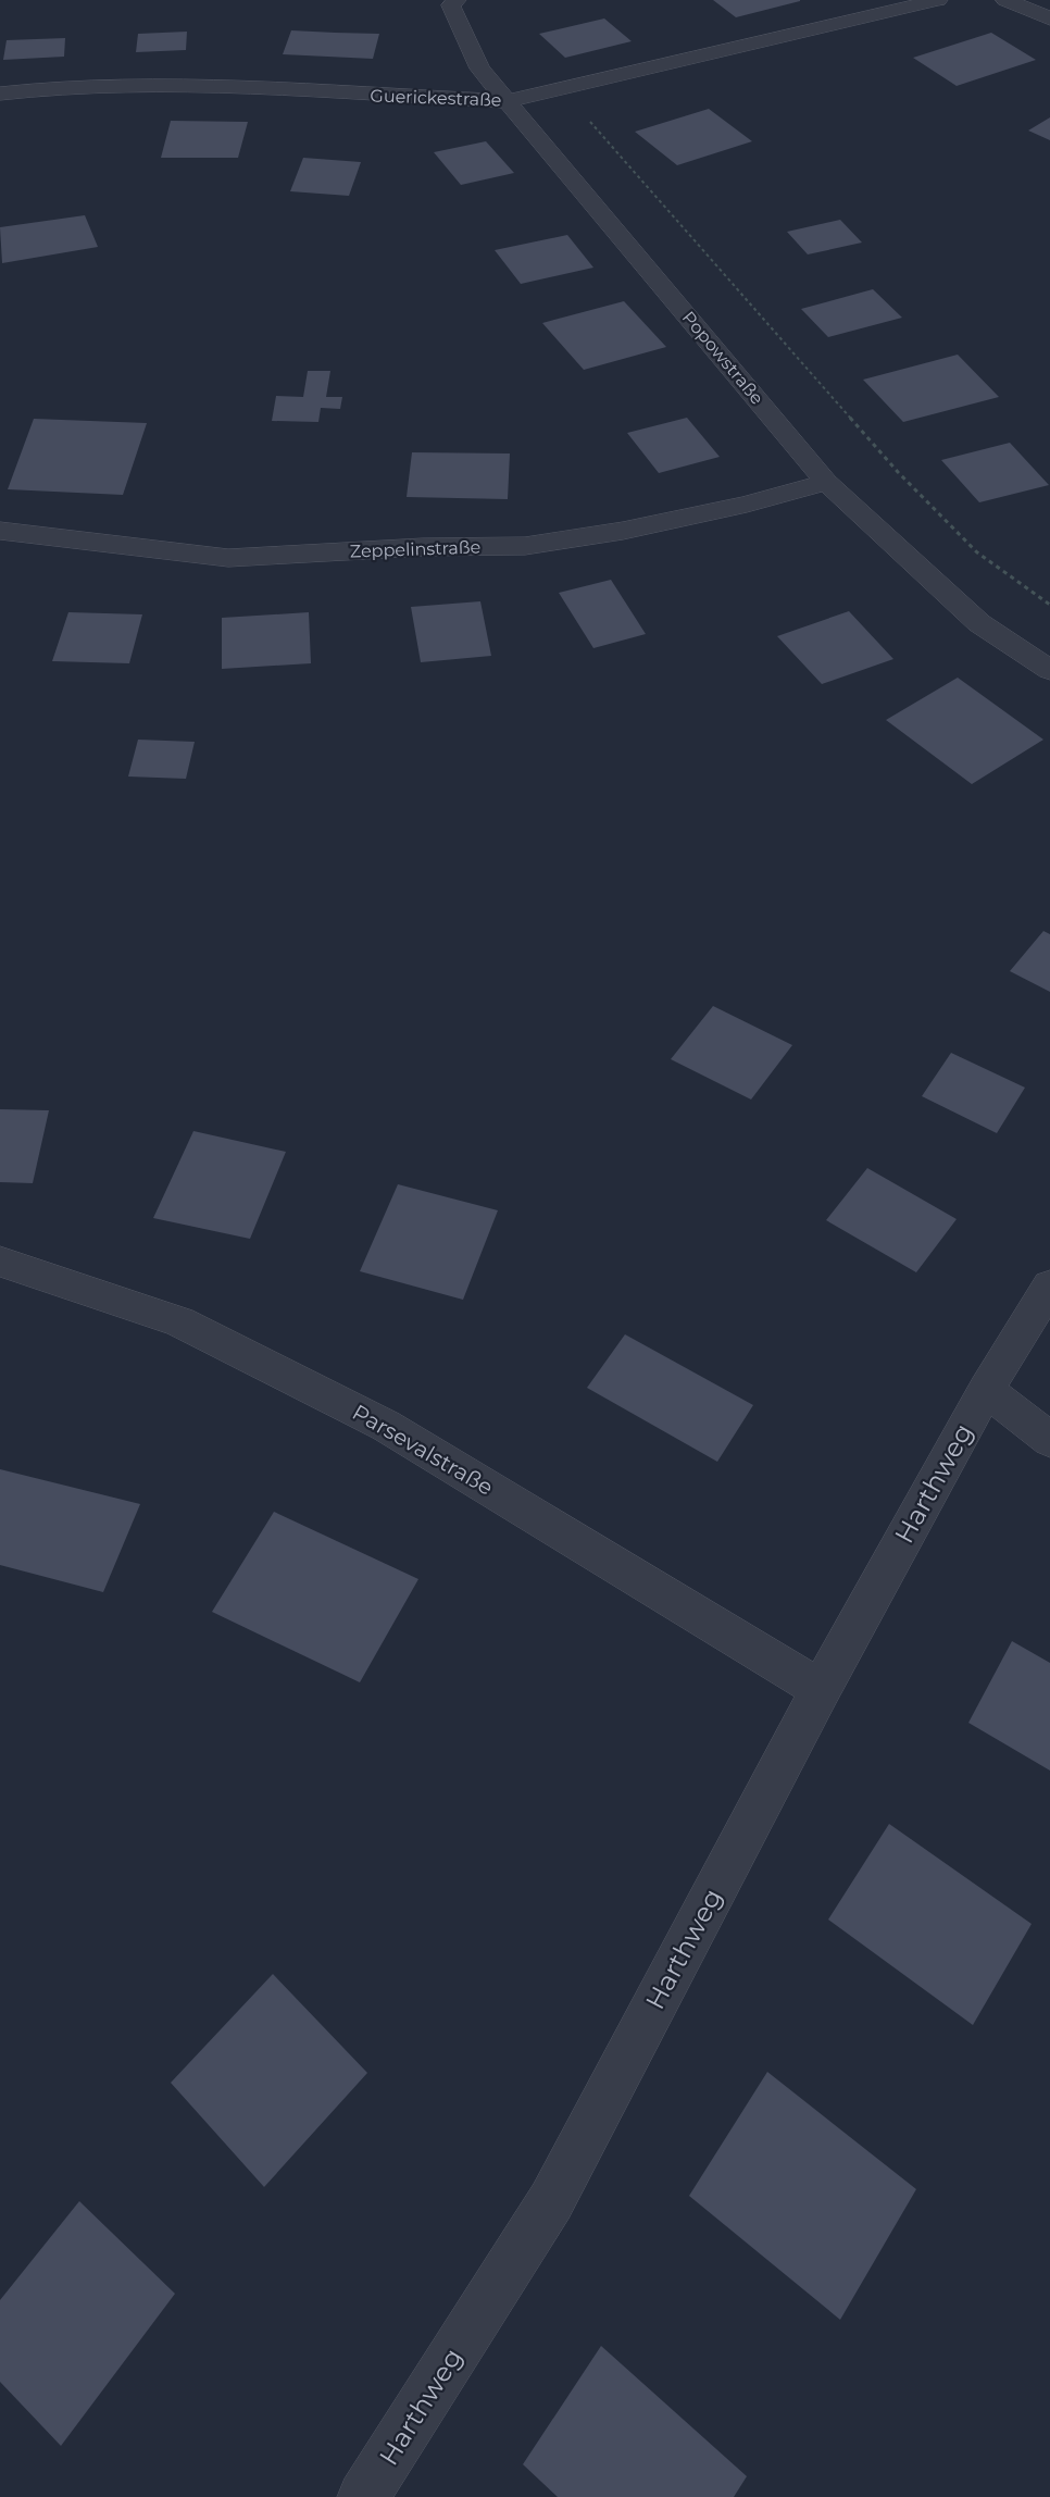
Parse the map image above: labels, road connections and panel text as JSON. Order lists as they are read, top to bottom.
{
  "streets": {
    "street": [
      "Guerickestraße",
      "Popowstraße",
      "Zeppelinstraße",
      "Parsevalstraße",
      "Harthweg"
    ]
  },
  "crossings": [
    ["Guerickestraße", "Popowstraße"],
    ["Popowstraße", "Zeppelinstraße"],
    ["Parsevalstraße", "Harthweg"]
  ]
}
